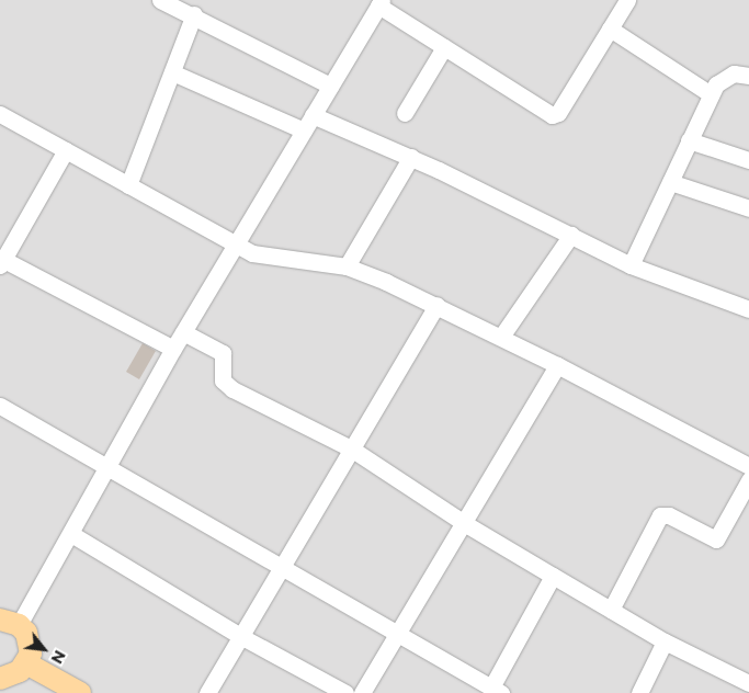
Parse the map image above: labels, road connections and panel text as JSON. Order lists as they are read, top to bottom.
{
  "north": "bottom right"
}
